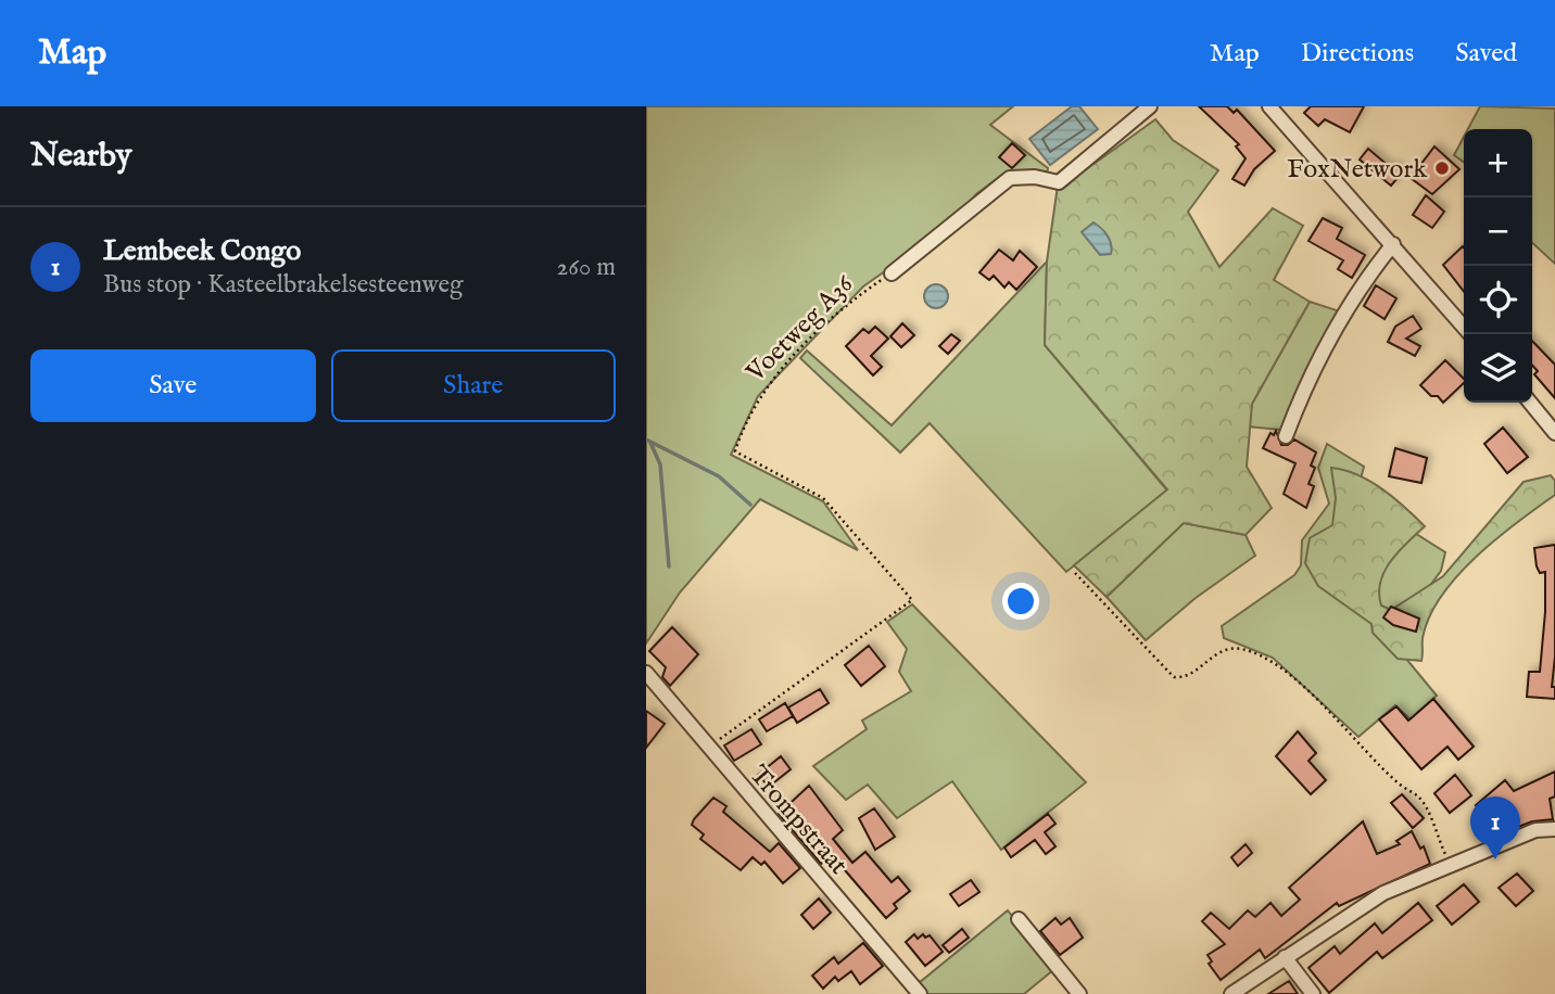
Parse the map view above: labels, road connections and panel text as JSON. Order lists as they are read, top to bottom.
{
  "streets": {
    "street": ["Voetweg A36", "Trompstraat"]
  },
  "crossings": [
    ["Voetweg A36", "Trompstraat"]
  ],
  "places": ["FoxNetwork"],
  "page": {
    "header": "Map",
    "nav": ["Map", "Directions", "Saved"],
    "heading": "Nearby",
    "map_buttons": ["+", "−"],
    "list": [
      {
        "mark": "1",
        "name": "Lembeek Congo",
        "note": "Bus stop · Kasteelbrakelsesteenweg",
        "value": "260 m"
      }
    ],
    "buttons": ["Save", "Share"],
    "pins": "1"
  }
}
